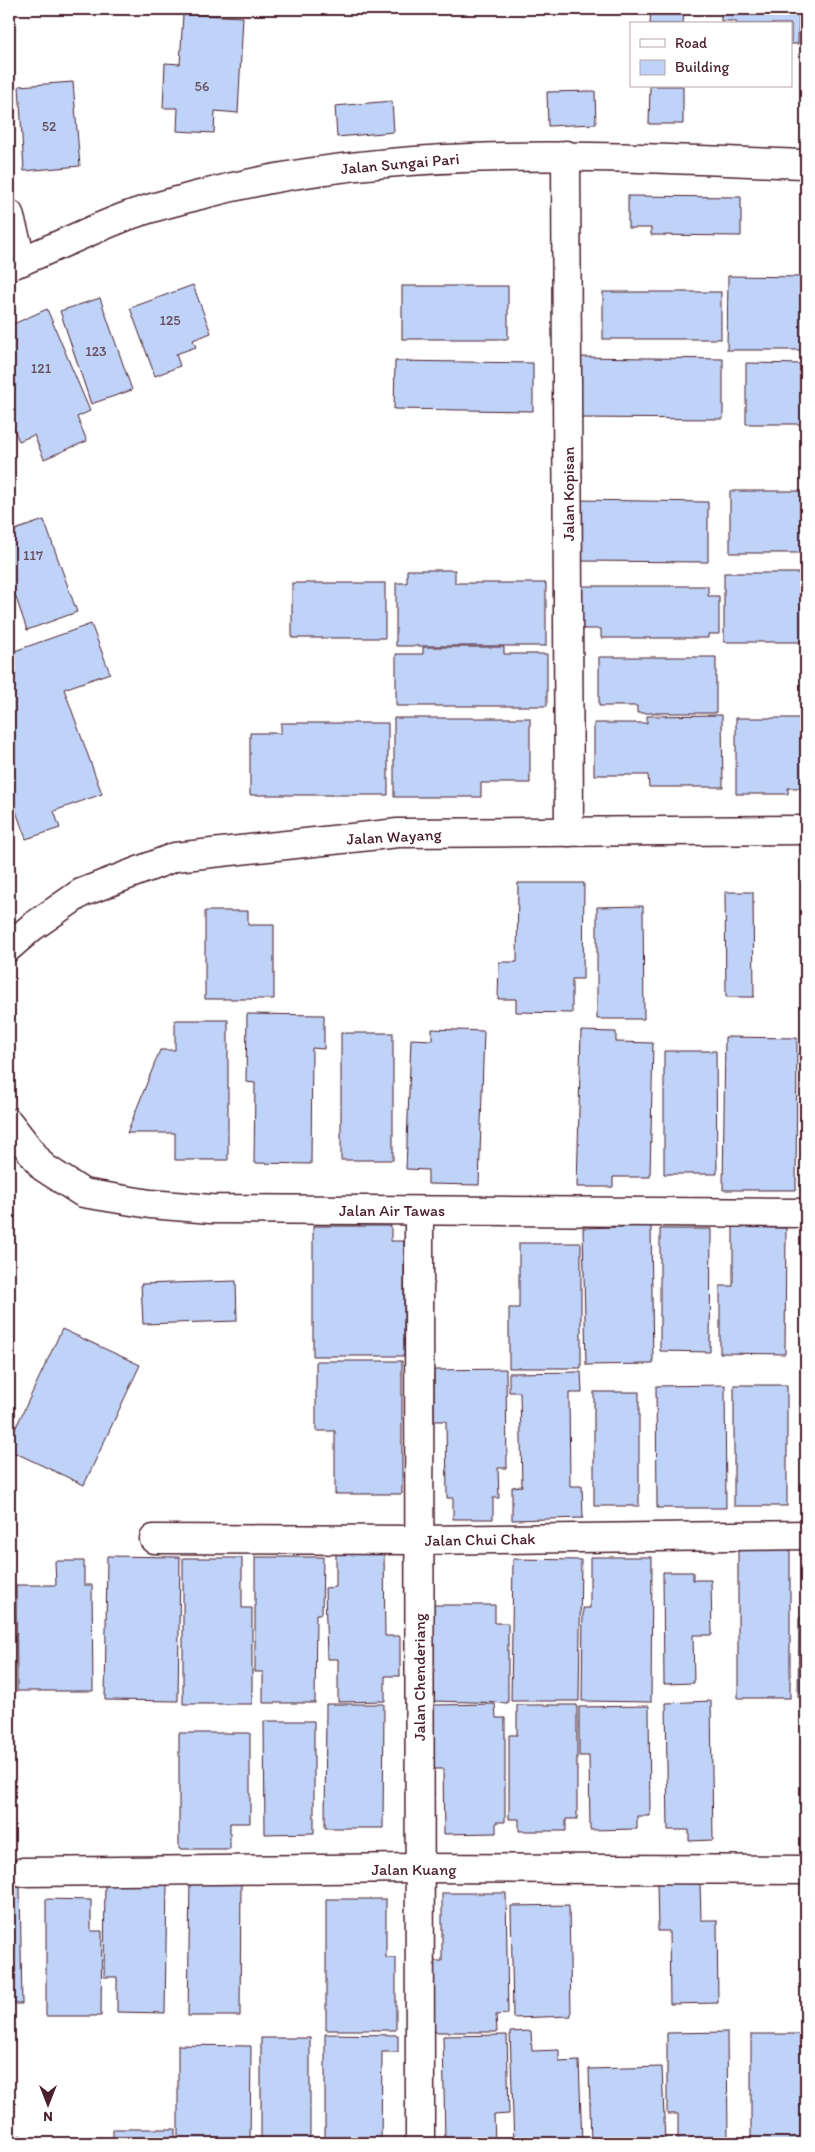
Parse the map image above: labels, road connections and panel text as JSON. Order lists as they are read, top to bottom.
{
  "streets": {
    "street": [
      "Jalan Sungai Pari",
      "Jalan Kopisan",
      "Jalan Wayang",
      "Jalan Air Tawas",
      "Jalan Chui Chak",
      "Jalan Chenderiang",
      "Jalan Kuang"
    ]
  },
  "crossings": [
    ["Jalan Sungai Pari", "Jalan Kopisan"],
    ["Jalan Kopisan", "Jalan Wayang"],
    ["Jalan Air Tawas", "Jalan Chenderiang"],
    ["Jalan Chui Chak", "Jalan Chenderiang"],
    ["Jalan Chenderiang", "Jalan Kuang"]
  ],
  "house_numbers": [
    "56",
    "52",
    "125",
    "123",
    "121",
    "117"
  ],
  "legend": ["Road", "Building"],
  "north": "bottom"
}
